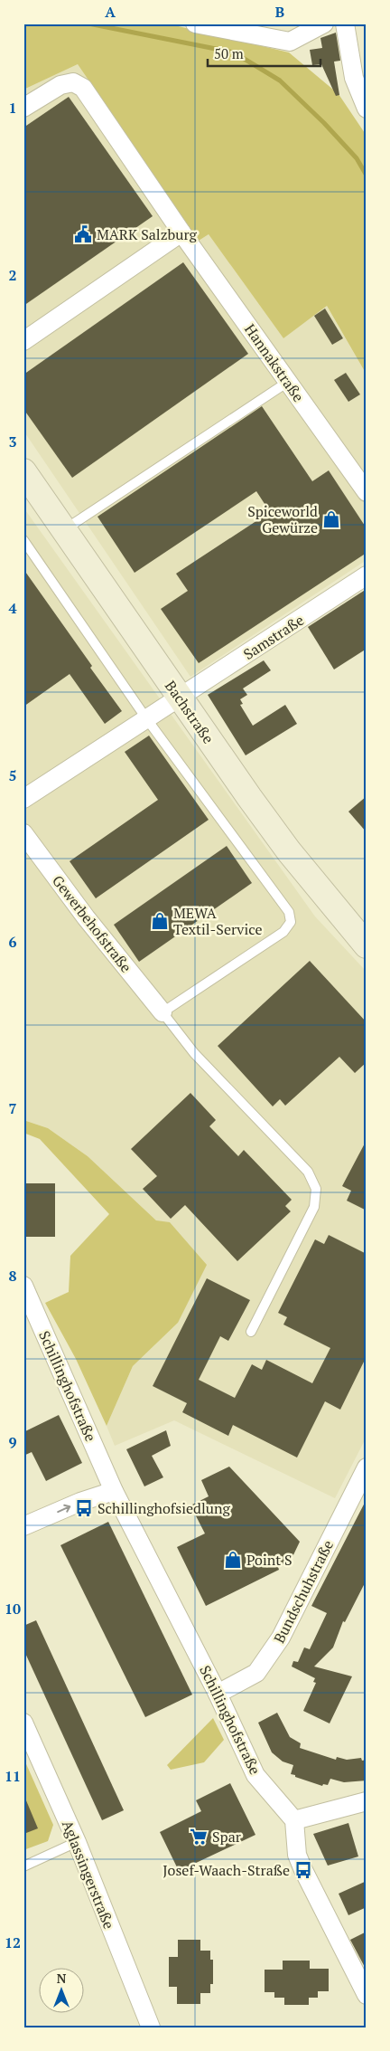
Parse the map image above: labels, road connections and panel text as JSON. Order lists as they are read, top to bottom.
{
  "streets": {
    "street": [
      "Hannakstraße",
      "Samstraße",
      "Bachstraße",
      "Gewerbehofstraße",
      "Schillinghofstraße",
      "Bundschuhstraße",
      "Aglassingerstraße"
    ]
  },
  "crossings": [
    ["Samstraße", "Bachstraße"],
    ["Schillinghofstraße", "Bundschuhstraße"]
  ],
  "places": {
    "public building": ["MARK Salzburg"],
    "shop": ["Spiceworld Gewürze", "MEWA Textil-Service", "Point S"],
    "bus stop": ["Schillinghofsiedlung", "Josef-Waach-Straße"],
    "supermarket": ["Spar"]
  },
  "scale_bar": "50 m",
  "north": "top",
  "grid": {
    "columns": ["A", "B"],
    "rows": [
      "1",
      "2",
      "3",
      "4",
      "5",
      "6",
      "7",
      "8",
      "9",
      "10",
      "11",
      "12"
    ]
  }
}
